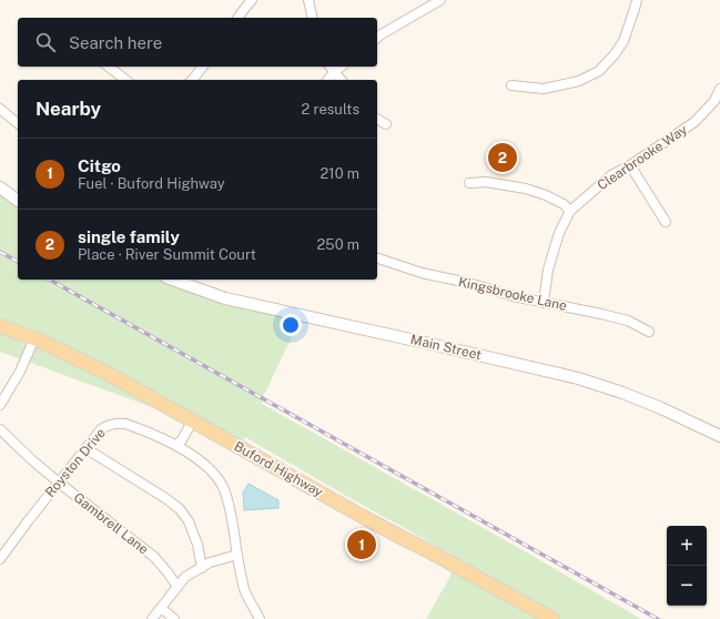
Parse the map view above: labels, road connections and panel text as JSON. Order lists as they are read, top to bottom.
{
  "streets": {
    "main road": ["Buford Highway"],
    "street": [
      "Clearbrooke Way",
      "Kingsbrooke Lane",
      "Main Street",
      "Royston Drive",
      "Gambrell Lane"
    ]
  },
  "crossings": [
    ["Clearbrooke Way", "Kingsbrooke Lane"],
    ["Royston Drive", "Gambrell Lane"]
  ],
  "page": {
    "search": "Search here",
    "heading": ["Nearby", "2 results"],
    "list": [
      {
        "mark": "1",
        "name": "Citgo",
        "note": "Fuel · Buford Highway",
        "value": "210 m"
      },
      {
        "mark": "2",
        "name": "single family",
        "note": "Place · River Summit Court",
        "value": "250 m"
      }
    ],
    "pins": ["2", "1"],
    "map_buttons": ["+", "−"]
  }
}
